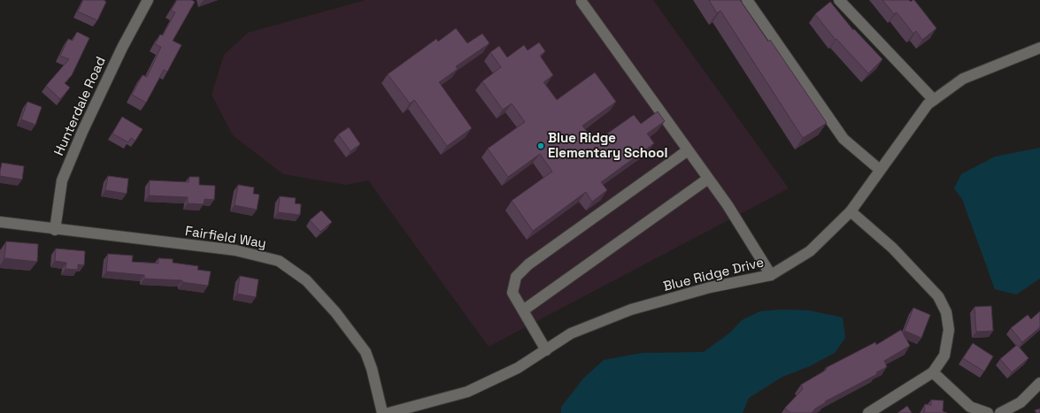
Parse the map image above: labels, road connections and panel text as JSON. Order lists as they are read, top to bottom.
{
  "streets": {
    "street": ["Hunterdale Road", "Fairfield Way", "Blue Ridge Drive"]
  },
  "crossings": [
    ["Hunterdale Road", "Fairfield Way"]
  ],
  "places": ["Blue Ridge Elementary School"]
}
